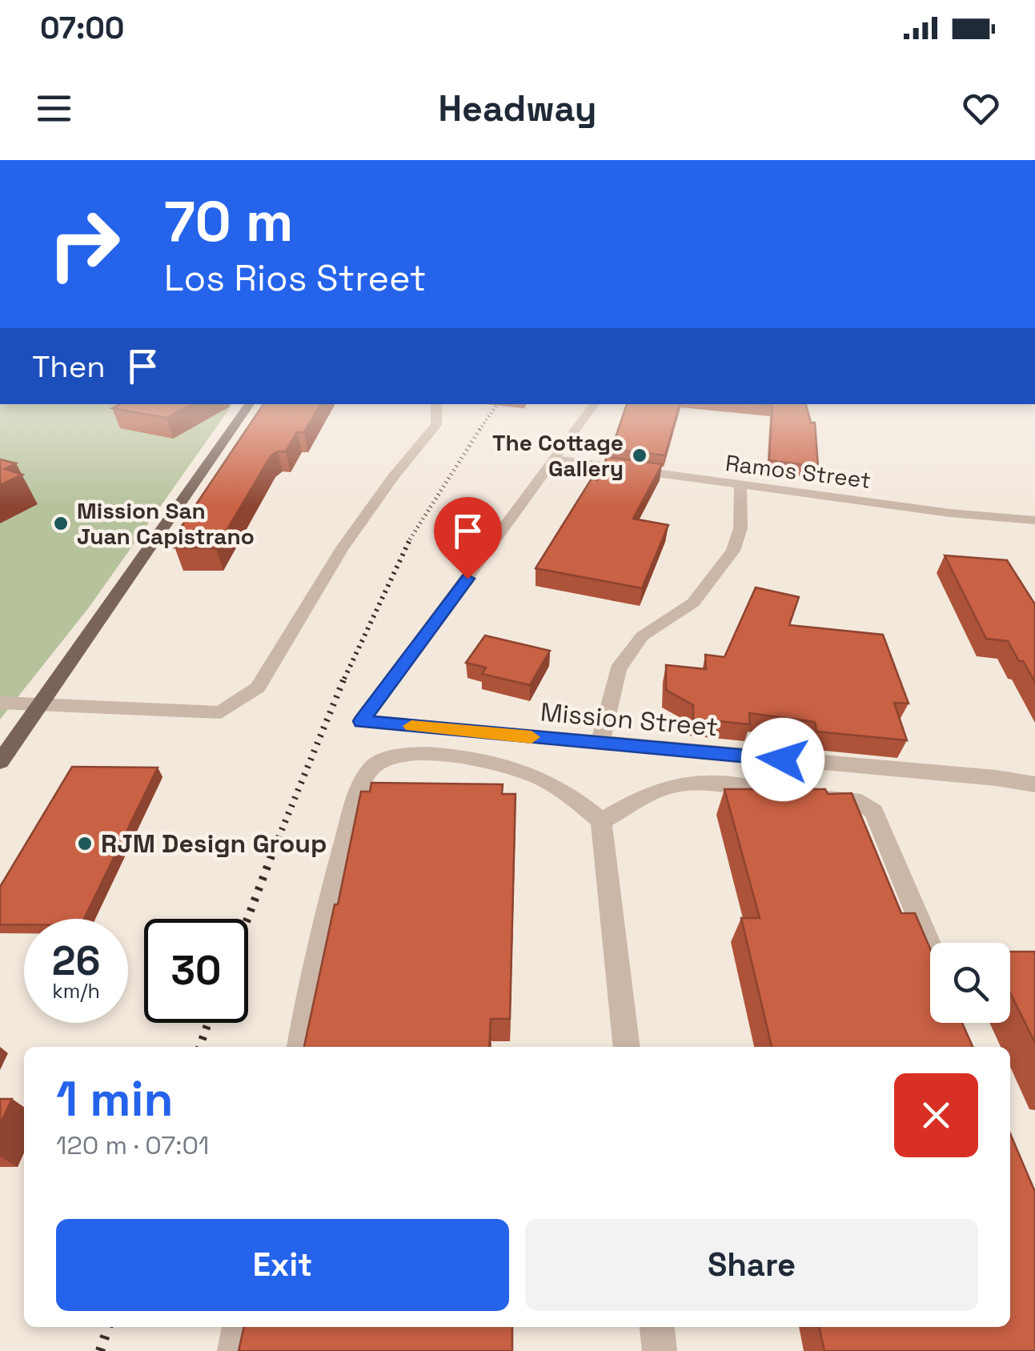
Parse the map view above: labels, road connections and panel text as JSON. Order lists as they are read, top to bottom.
{
  "streets": {
    "street": ["Ramos Street", "Mission Street"]
  },
  "crossings": [
    ["Ramos Street", "Mission Street"]
  ],
  "places": ["The Cottage Gallery", "Mission San Juan Capistrano", "RJM Design Group"],
  "page": {
    "status": "07:00",
    "header": "Headway",
    "turn": ["70 m", "Los Rios Street"],
    "then": "Then",
    "speed": "26 km/h",
    "limit": "30",
    "heading": ["1 min", "120 m · 07:01"],
    "buttons": ["Exit", "Share"]
  }
}
